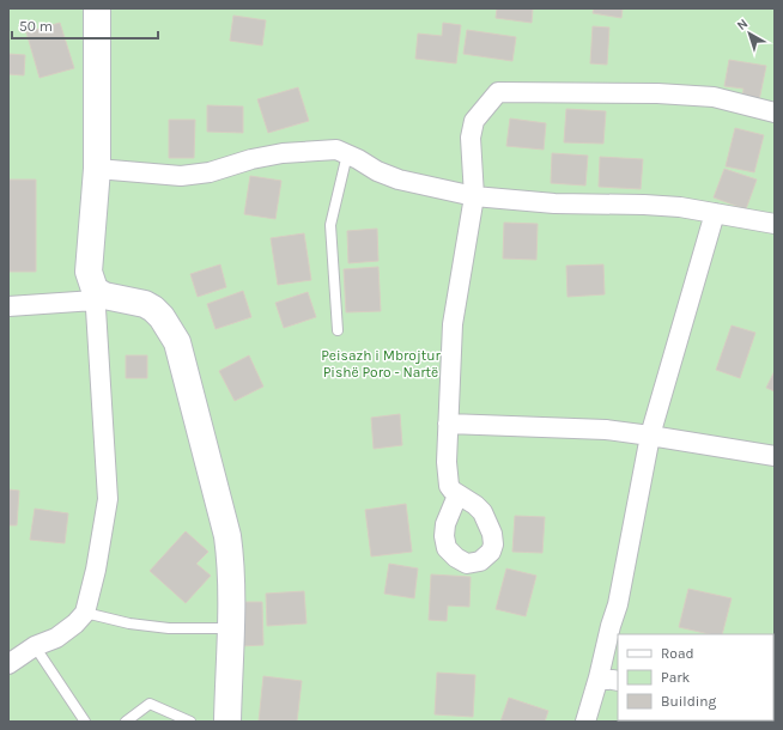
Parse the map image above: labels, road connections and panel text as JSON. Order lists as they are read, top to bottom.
{
  "parks": ["Peisazh i Mbrojtur Pishë Poro - Nartë"],
  "legend": ["Road", "Park", "Building"],
  "scale_bar": "50 m",
  "north": "top left"
}
